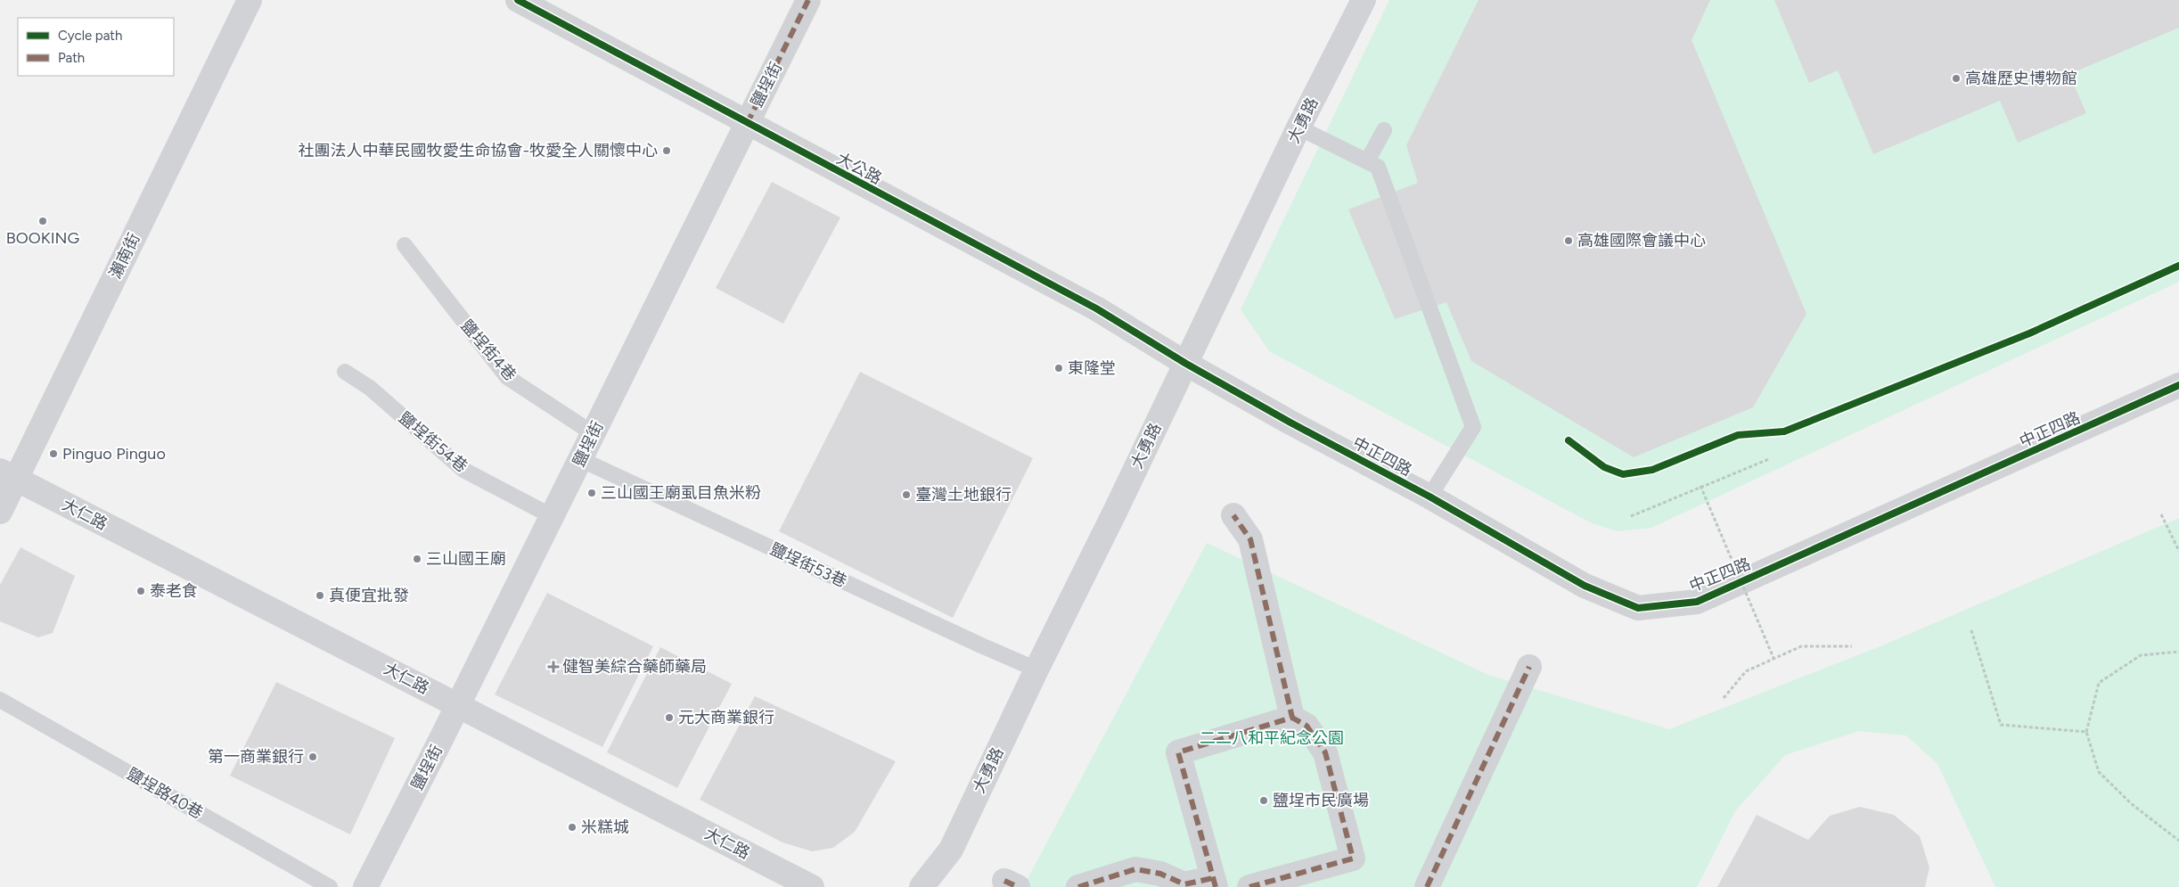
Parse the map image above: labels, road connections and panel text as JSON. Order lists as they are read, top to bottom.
{
  "streets": {
    "street": [
      "鹽埕街",
      "大勇路",
      "大公路",
      "瀨南街",
      "中正四路",
      "大仁路"
    ],
    "lane": [
      "鹽埕街4巷",
      "鹽埕街54巷",
      "鹽埕街53巷",
      "鹽埕路40巷"
    ]
  },
  "crossings": [
    ["鹽埕街", "大公路"],
    ["鹽埕街", "鹽埕街4巷"],
    ["鹽埕街", "鹽埕街54巷"],
    ["鹽埕街", "大仁路"],
    ["鹽埕街", "鹽埕街53巷"],
    ["大勇路", "大公路"],
    ["大勇路", "中正四路"],
    ["大勇路", "鹽埕街53巷"],
    ["大公路", "中正四路"],
    ["瀨南街", "大仁路"]
  ],
  "parks": ["二二八和平紀念公園"],
  "places": {
    "other": [
      "高雄歷史博物館",
      "社團法人中華民國牧愛生命協會-牧愛全人關懷中心",
      "BOOKING",
      "高雄國際會議中心",
      "東隆堂",
      "Pinguo Pinguo",
      "三山國王廟虱目魚米粉",
      "臺灣土地銀行",
      "三山國王廟",
      "泰老食",
      "真便宜批發",
      "元大商業銀行",
      "第一商業銀行",
      "鹽埕市民廣場",
      "米糕城"
    ],
    "health": ["健智美綜合藥師藥局"]
  },
  "legend": ["Cycle path", "Path"]
}
